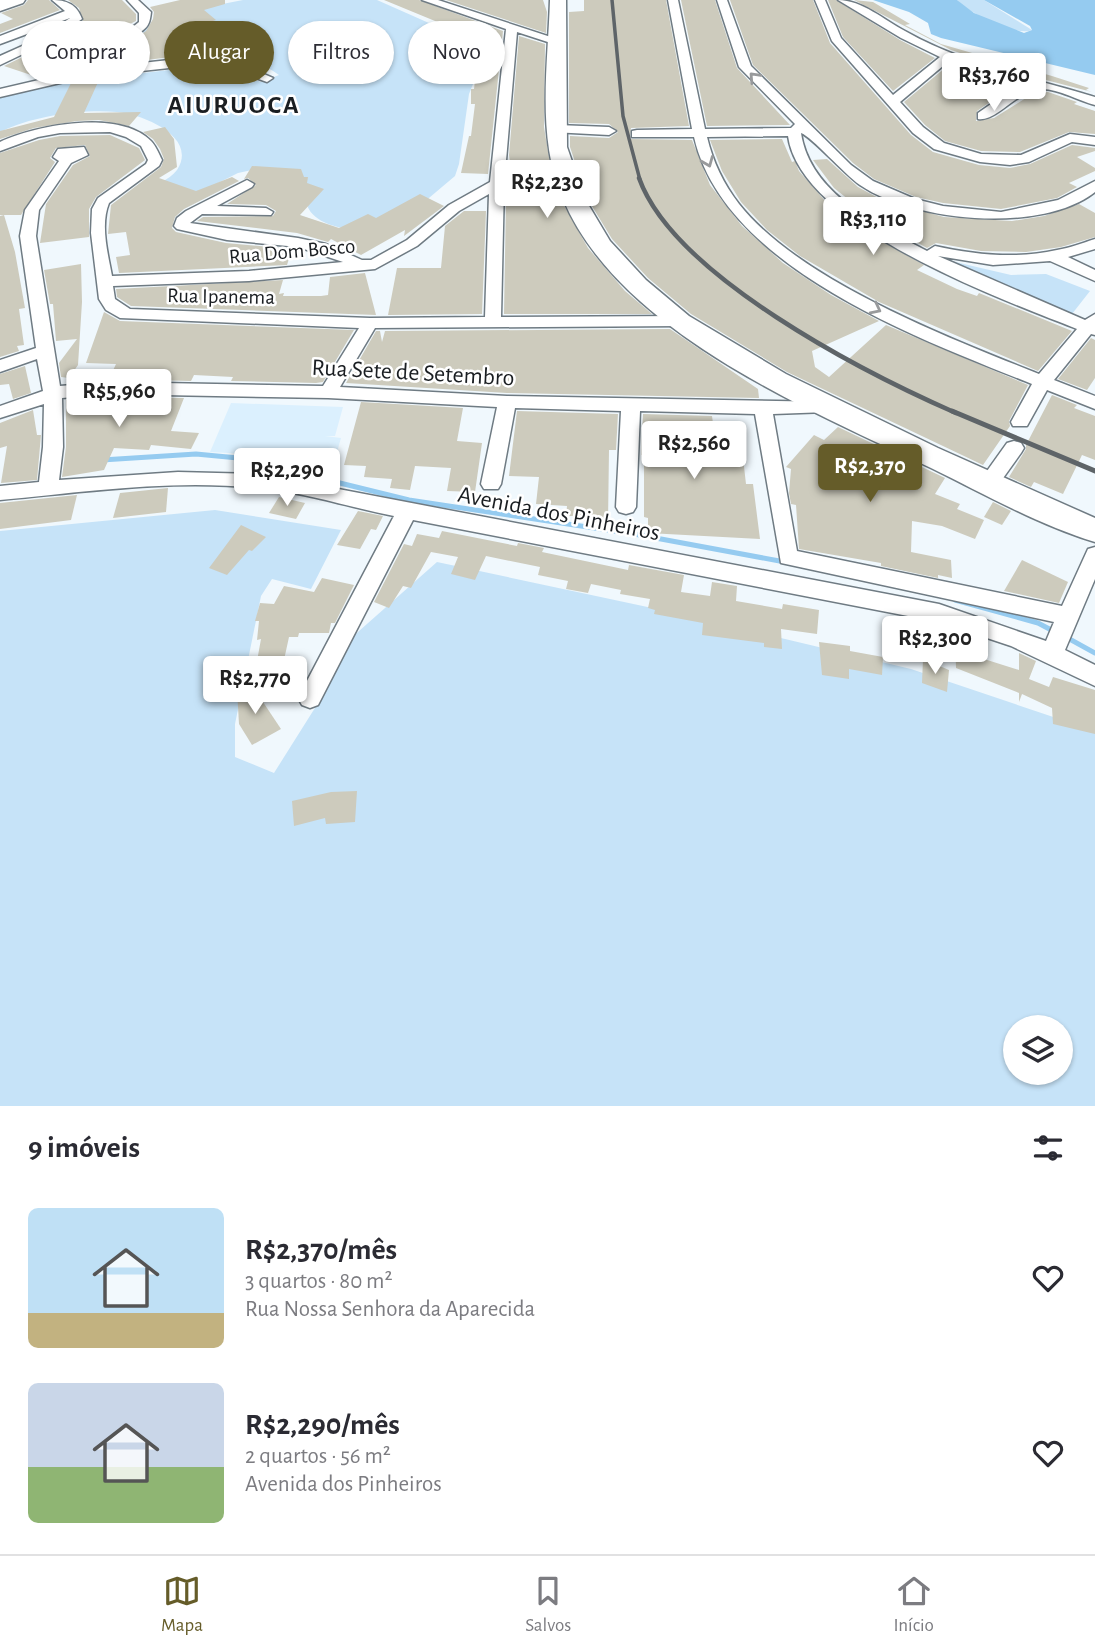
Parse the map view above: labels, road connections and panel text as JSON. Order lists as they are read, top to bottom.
{
  "streets": {
    "street": [
      "Rua Dom Bosco",
      "Rua Ipanema",
      "Rua Sete de Setembro",
      "Avenida dos Pinheiros"
    ]
  },
  "crossings": [
    ["Rua Dom Bosco", "Rua Ipanema"]
  ],
  "districts": ["AIURUOCA"],
  "page": {
    "chip": [
      "Comprar",
      "Alugar",
      "Filtros",
      "Novo"
    ],
    "price": [
      "R$3,760",
      "R$2,230",
      "R$3,110",
      "R$5,960",
      "R$2,560",
      "R$2,370",
      "R$2,290",
      "R$2,300",
      "R$2,770"
    ],
    "heading": "9 imóveis",
    "list": [
      {
        "name": "R$2,370/mês",
        "note": "3 quartos · 80 m² · Rua Nossa Senhora da Aparecida"
      },
      {
        "name": "R$2,290/mês",
        "note": "2 quartos · 56 m² · Avenida dos Pinheiros"
      }
    ],
    "tabs": ["Mapa", "Salvos", "Início"]
  }
}
